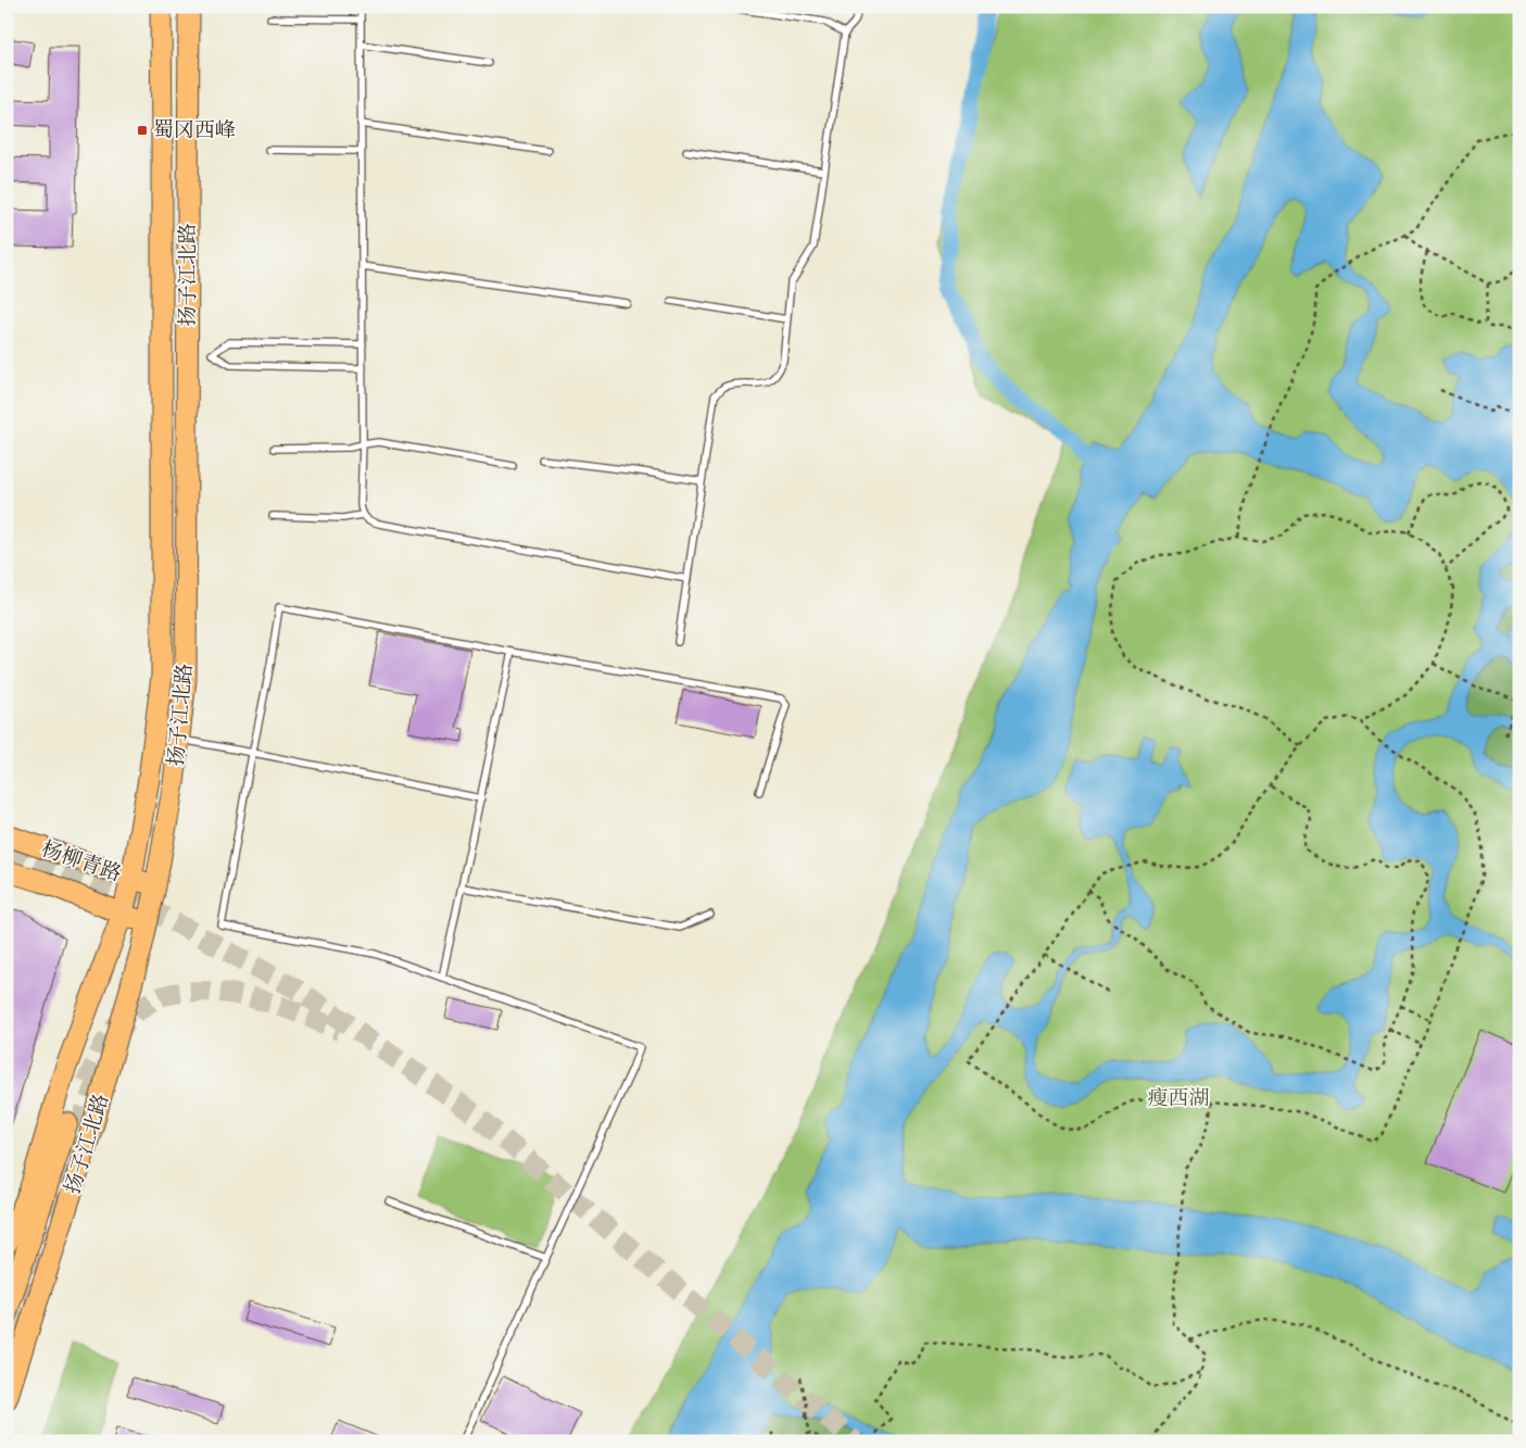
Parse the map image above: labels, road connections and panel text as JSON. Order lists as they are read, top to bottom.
{
  "streets": {
    "main road": ["扬子江北路", "杨柳青路"]
  },
  "crossings": [
    ["扬子江北路", "杨柳青路"]
  ],
  "parks": ["瘦西湖"],
  "places": {
    "transit": ["蜀冈西峰"]
  }
}
